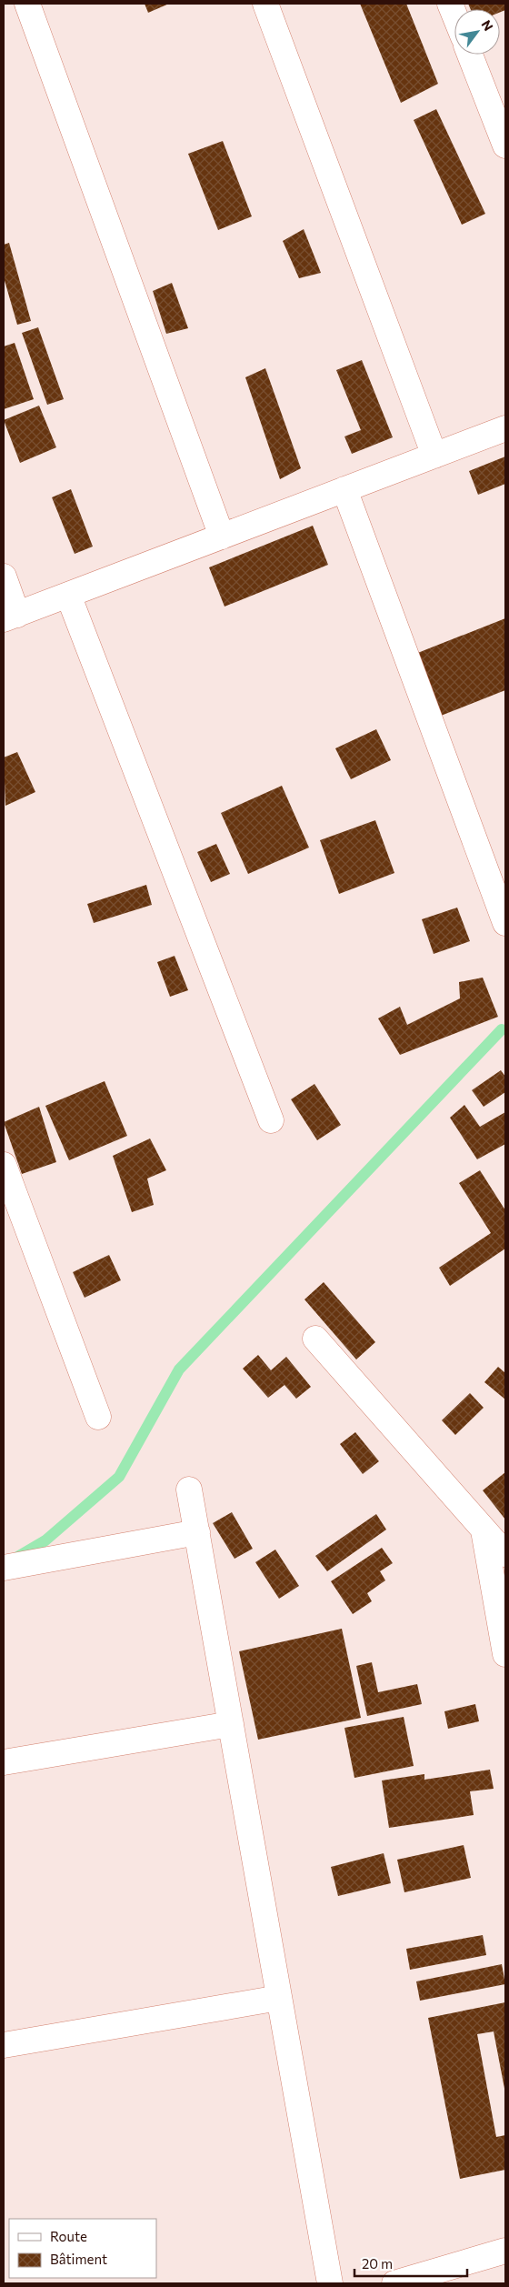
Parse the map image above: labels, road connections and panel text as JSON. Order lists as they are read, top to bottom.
{
  "legend": ["Route", "Bâtiment"],
  "scale_bar": "20 m",
  "north": "top right"
}
